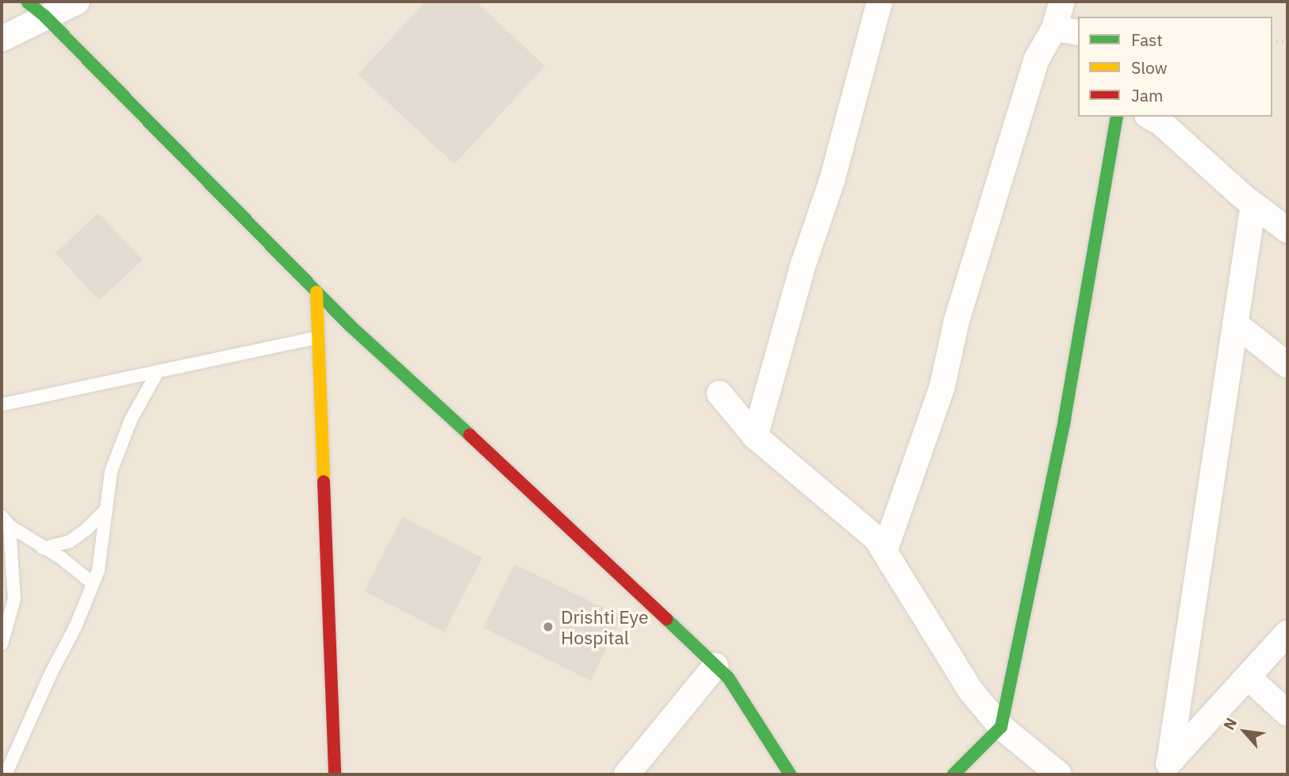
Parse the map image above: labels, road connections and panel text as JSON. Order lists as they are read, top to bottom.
{
  "places": ["Drishti Eye Hospital"],
  "legend": ["Fast", "Slow", "Jam"],
  "north": "top left"
}
